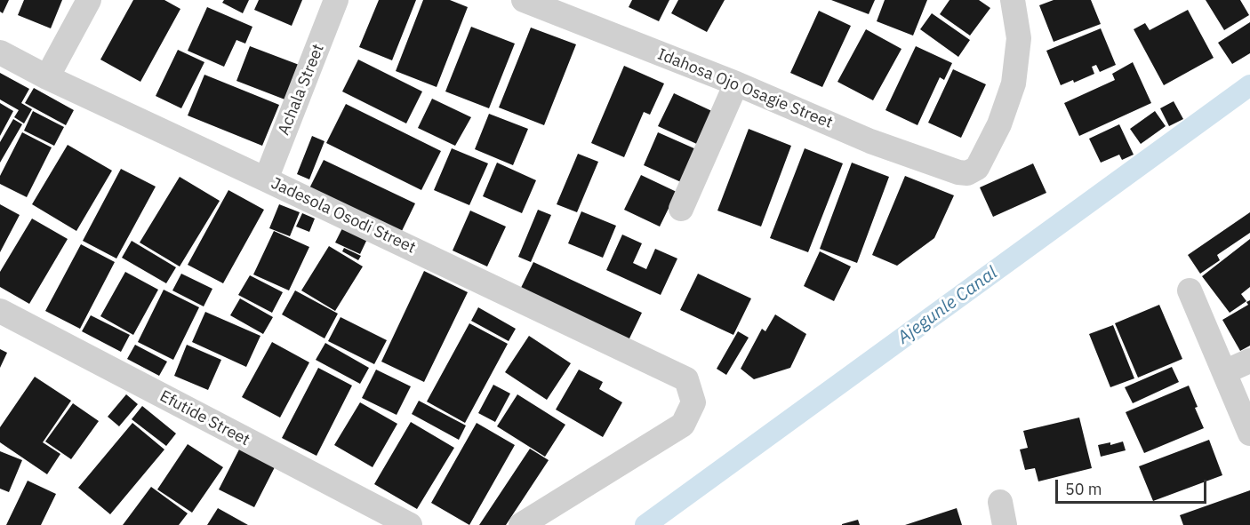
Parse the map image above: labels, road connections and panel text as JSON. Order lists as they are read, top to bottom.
{
  "streets": {
    "street": [
      "Idahosa Ojo Osagie Street",
      "Achala Street",
      "Jadesola Osodi Street",
      "Efutide Street"
    ]
  },
  "crossings": [
    ["Achala Street", "Jadesola Osodi Street"]
  ],
  "water": ["Ajegunle Canal"],
  "scale_bar": "50 m"
}
